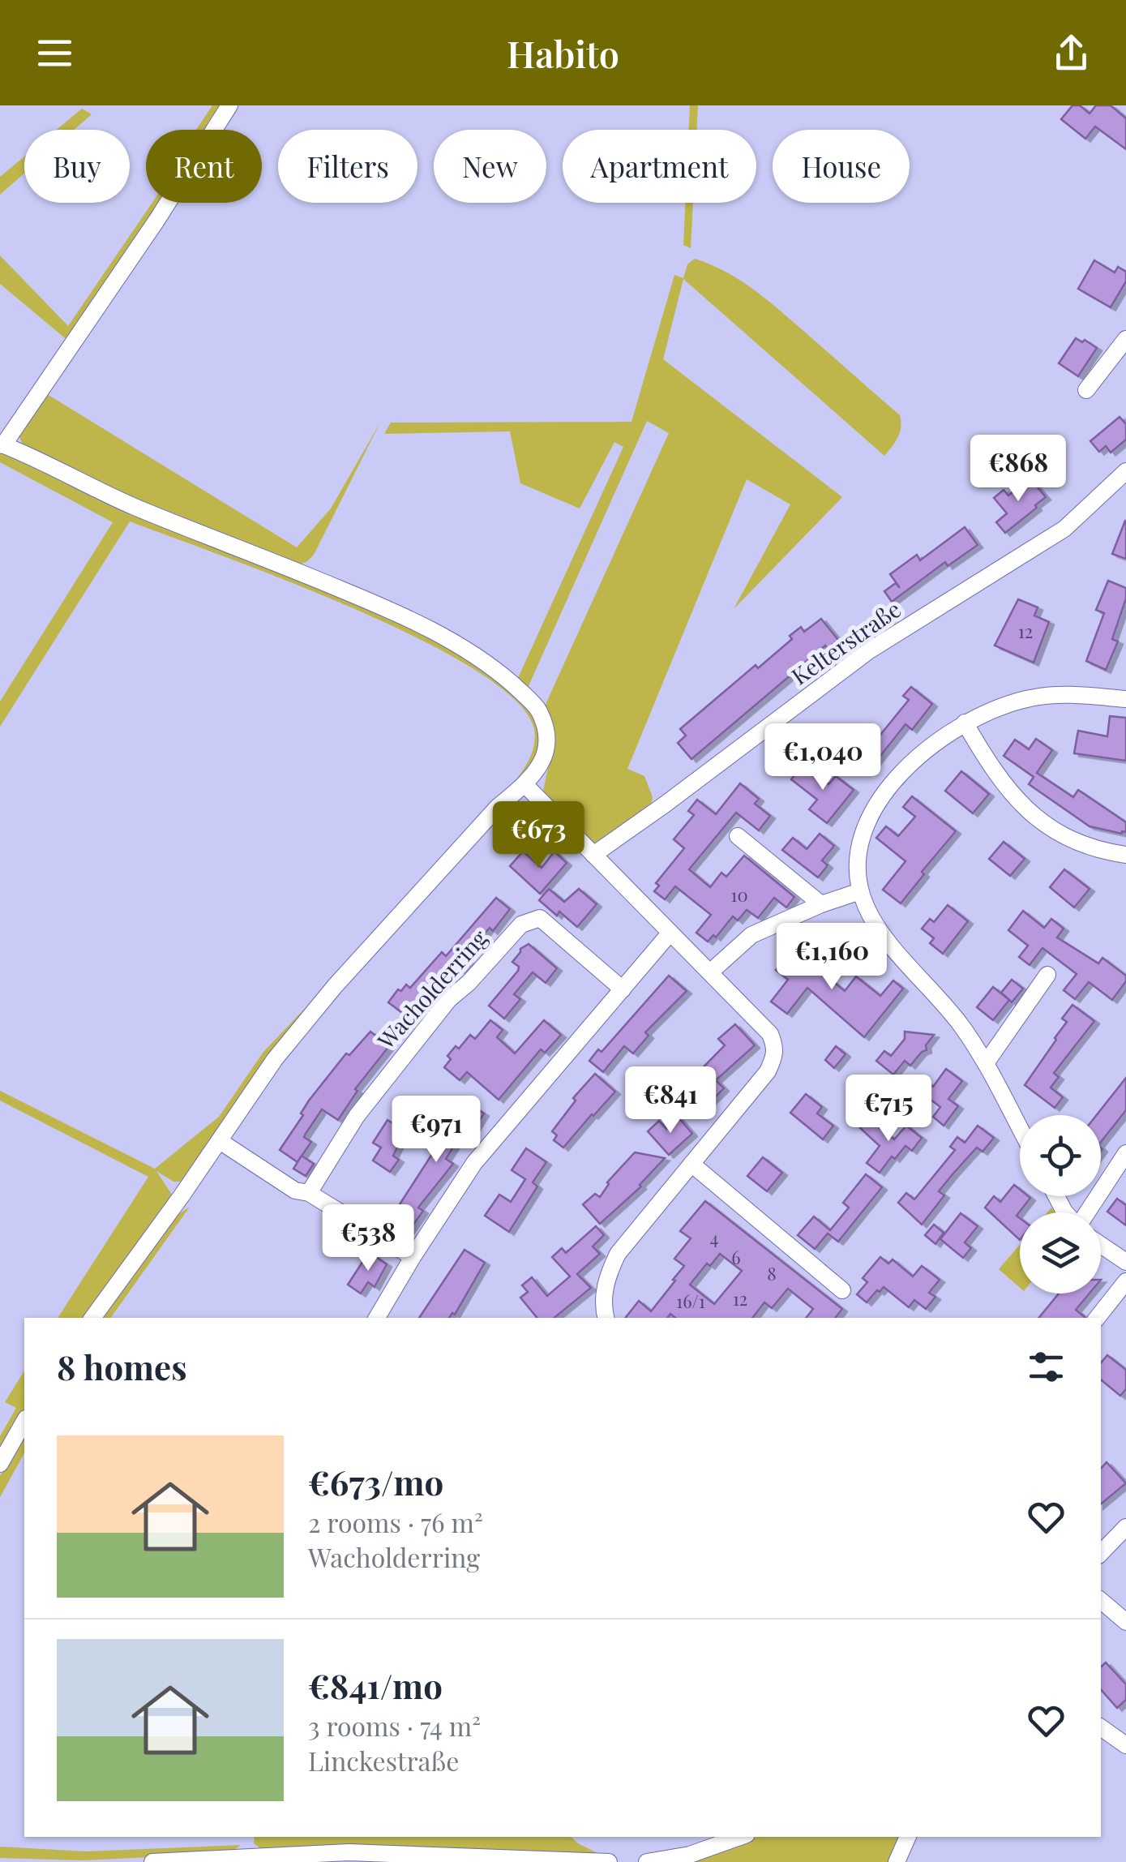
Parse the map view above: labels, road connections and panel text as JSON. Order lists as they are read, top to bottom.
{
  "streets": {
    "street": ["Kelterstraße", "Wacholderring"]
  },
  "house_numbers": [
    "12",
    "10",
    "4",
    "6",
    "8",
    "12",
    "16/1"
  ],
  "page": {
    "header": "Habito",
    "chip": [
      "Buy",
      "Rent",
      "Filters",
      "New",
      "Apartment",
      "House"
    ],
    "price": [
      "€868",
      "€1,040",
      "€673",
      "€1,160",
      "€841",
      "€715",
      "€971",
      "€538"
    ],
    "heading": "8 homes",
    "list": [
      {
        "name": "€673/mo",
        "note": "2 rooms · 76 m² · Wacholderring"
      },
      {
        "name": "€841/mo",
        "note": "3 rooms · 74 m² · Linckestraße"
      }
    ]
  }
}
